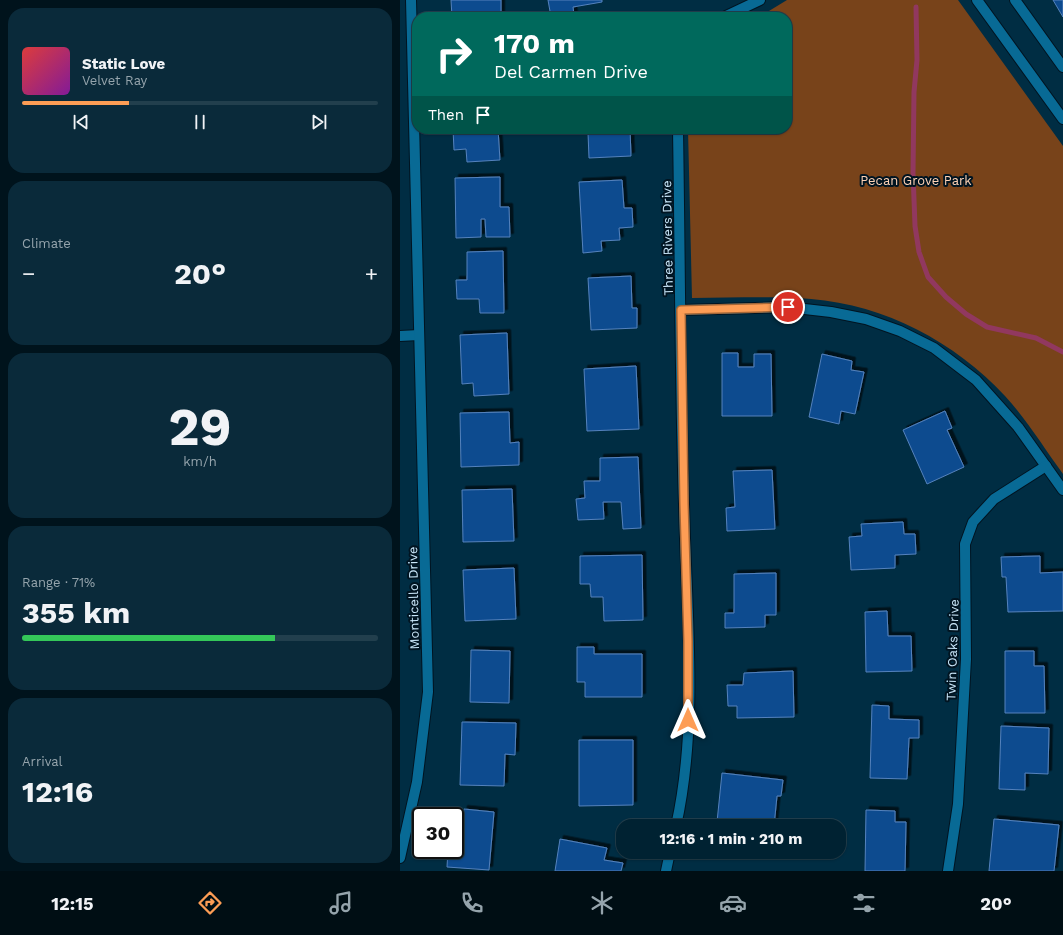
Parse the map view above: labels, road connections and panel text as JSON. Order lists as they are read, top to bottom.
{
  "streets": {
    "street": ["Three Rivers Drive", "Monticello Drive", "Twin Oaks Drive"]
  },
  "parks": ["Pecan Grove Park"],
  "page": {
    "turn": ["170 m", "Del Carmen Drive"],
    "song": ["Static Love", "Velvet Ray"],
    "then": "Then",
    "tile": [
      "Climate",
      ["29", "km/h"],
      ["Range · 71%", "355 km"],
      ["Arrival", "12:16"]
    ],
    "heat": ["−", "20°", "+"],
    "limit": "30",
    "trip": "12:16 · 1 min · 210 m",
    "tabs": ["12:15", "20°"]
  }
}
